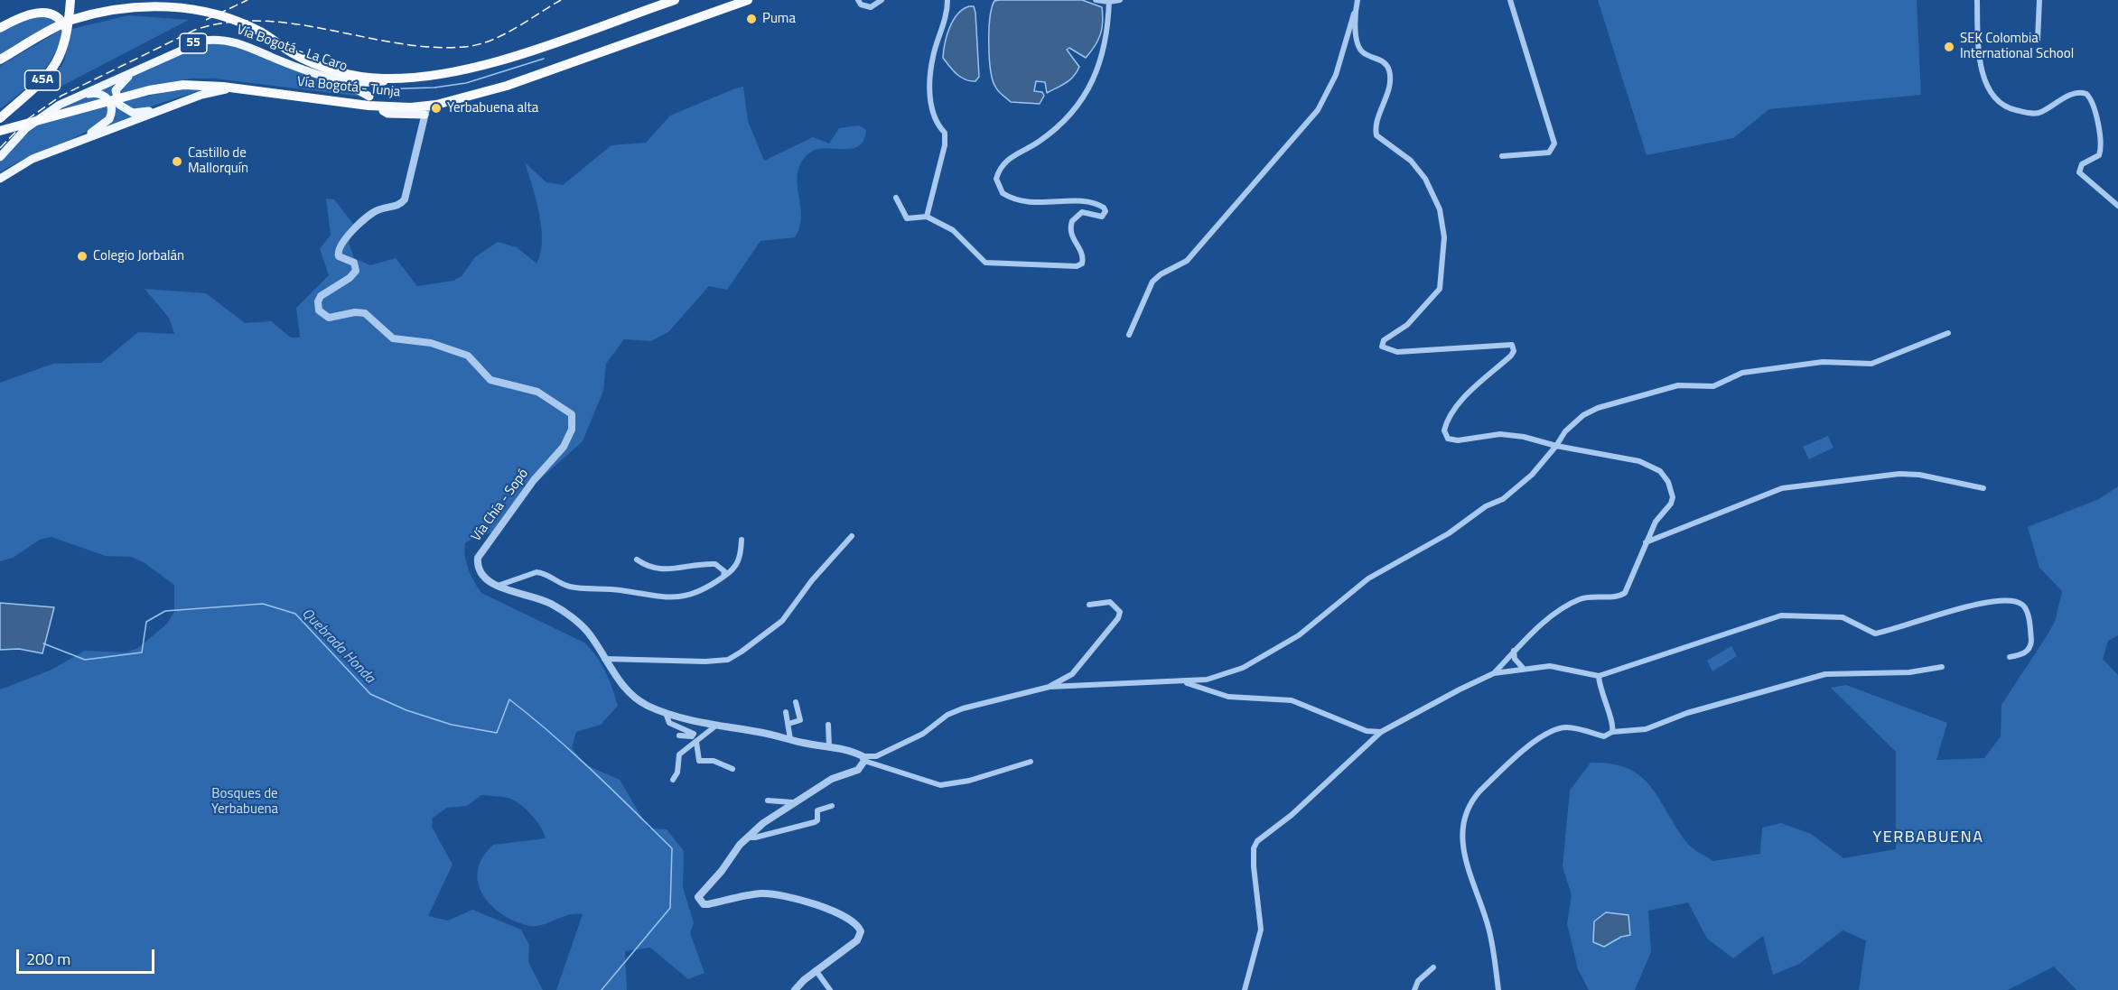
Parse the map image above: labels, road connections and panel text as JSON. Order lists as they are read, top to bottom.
{
  "streets": {
    "highway": ["55", "45A", "Vía Bogotá - Tunja"],
    "main road": ["Vía Bogotá - La Caro"],
    "street": ["Vía Chía - Sopó"]
  },
  "crossings": [
    ["Vía Bogotá - La Caro", "Vía Bogotá - Tunja"],
    ["Vía Bogotá - Tunja", "Vía Chía - Sopó"]
  ],
  "districts": ["YERBABUENA"],
  "water": ["Quebrada Honda"],
  "parks": ["Bosques de Yerbabuena"],
  "places": [
    "Puma",
    "SEK Colombia International School",
    "Yerbabuena alta",
    "Castillo de Mallorquín",
    "Colegio Jorbalán"
  ],
  "scale_bar": "200 m"
}
